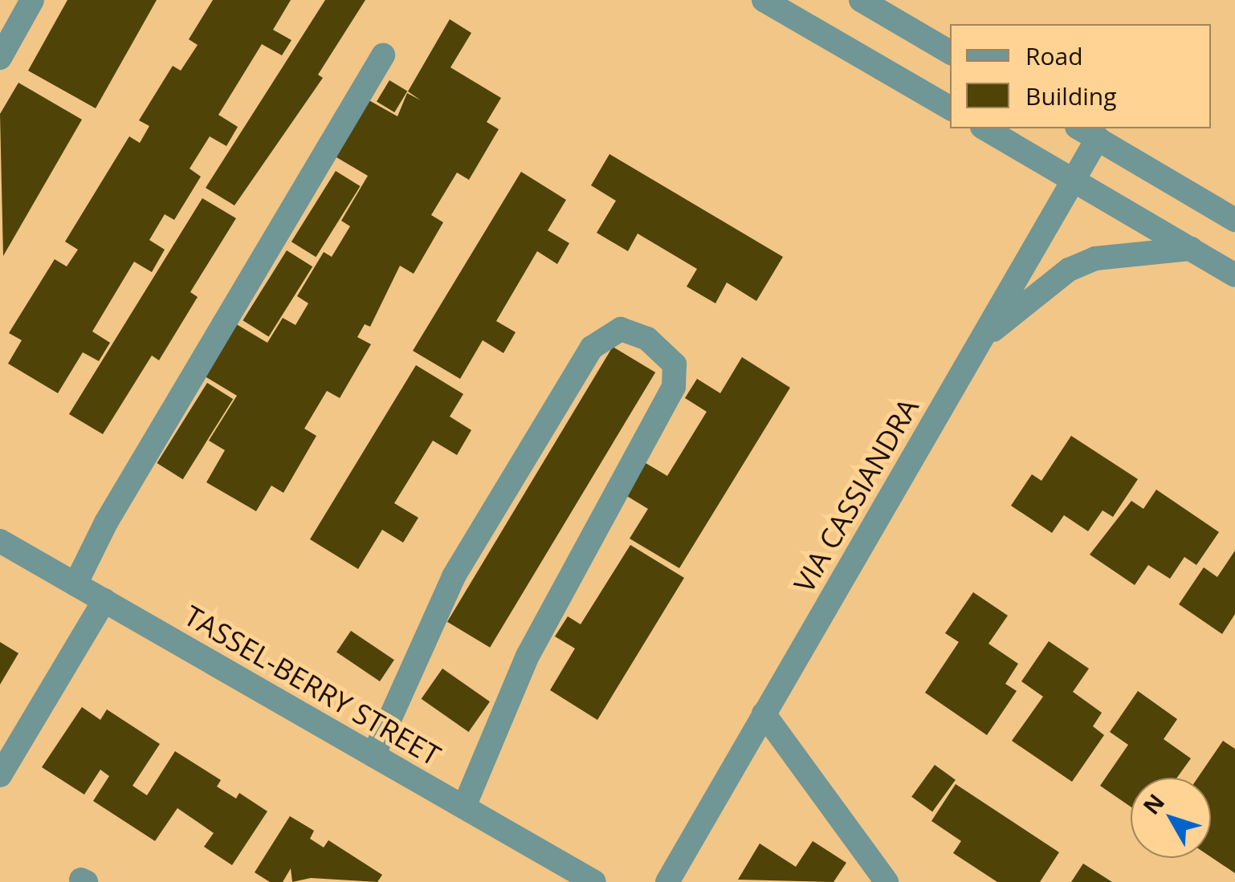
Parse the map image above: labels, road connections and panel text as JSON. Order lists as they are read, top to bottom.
{
  "streets": {
    "street": ["VIA CASSIANDRA", "TASSEL-BERRY STREET"]
  },
  "legend": ["Road", "Building"],
  "north": "top left"
}
